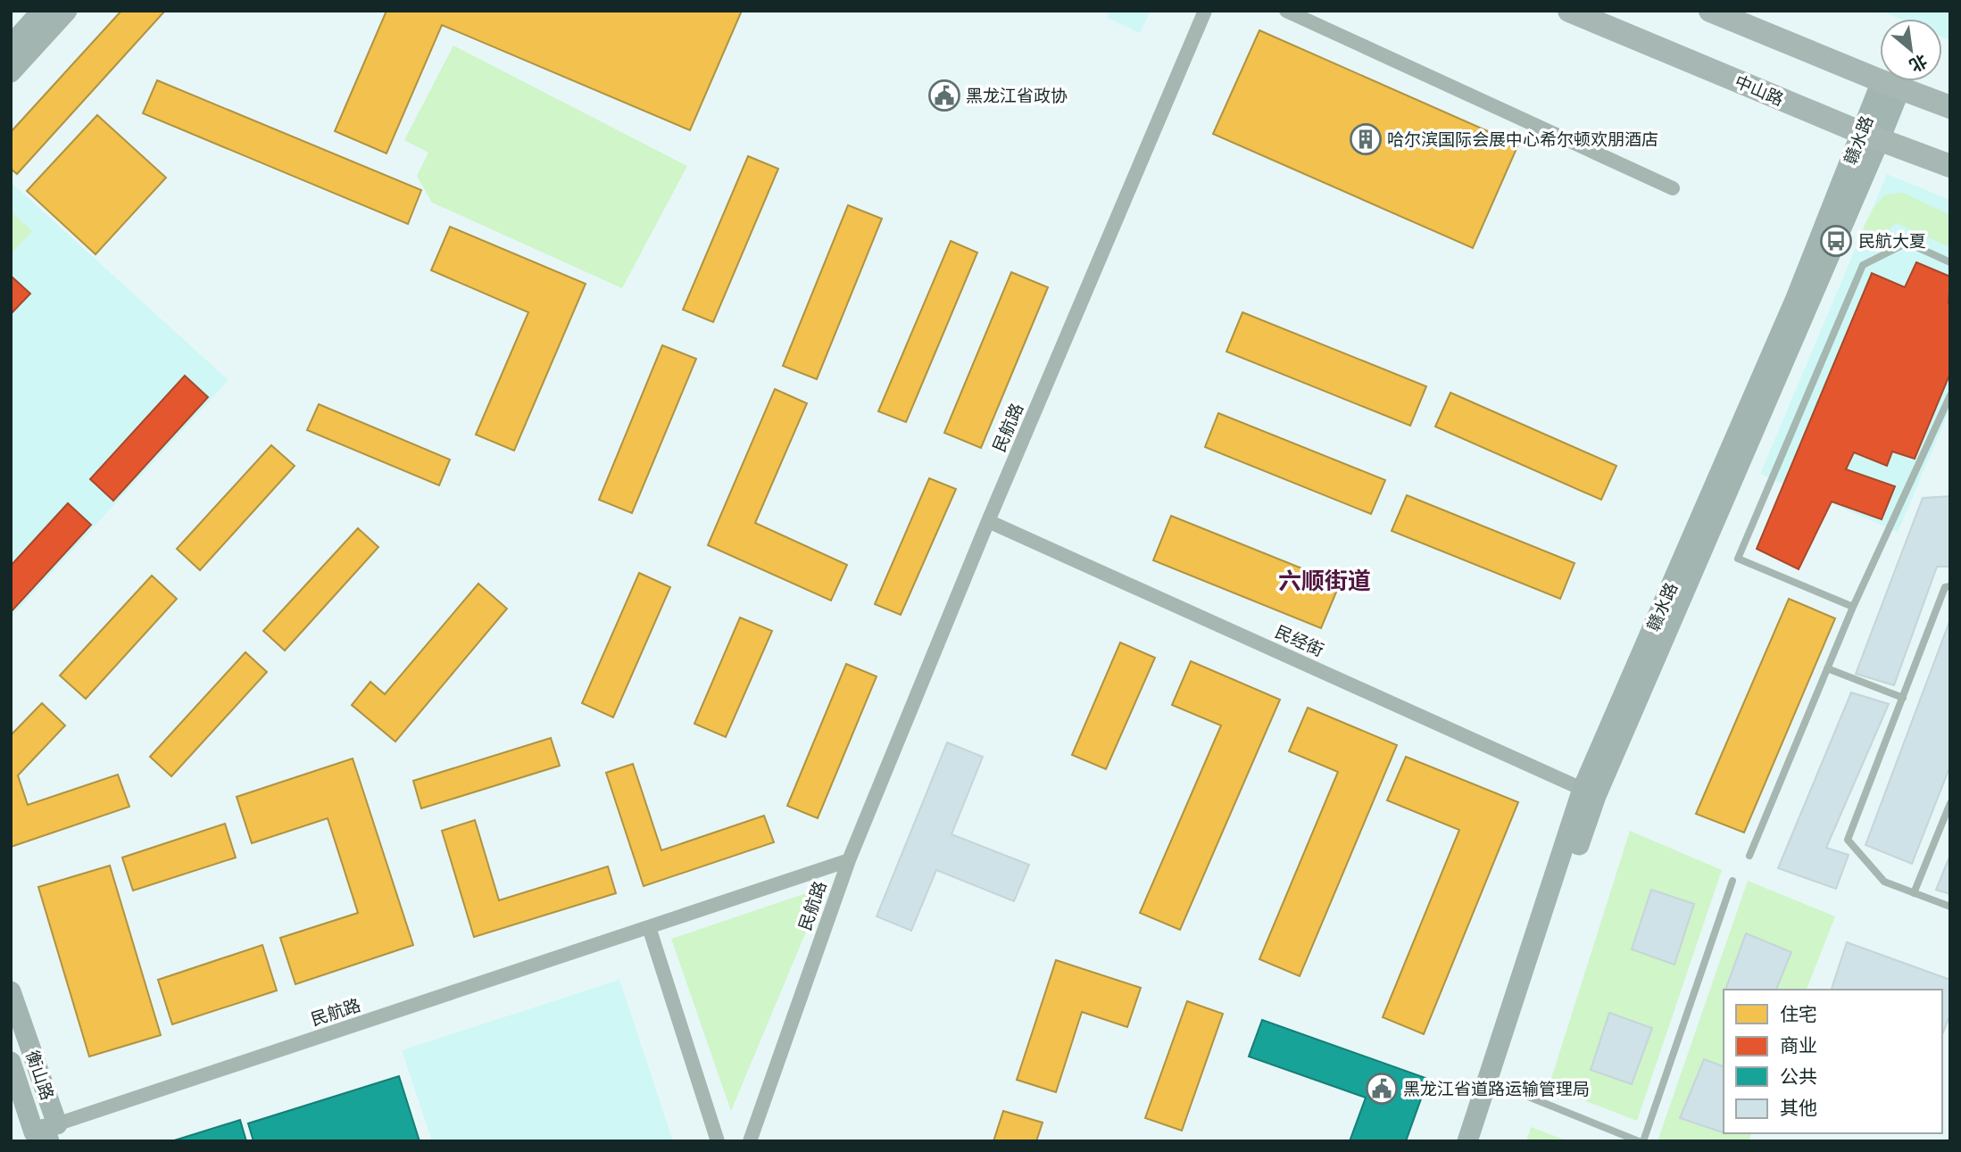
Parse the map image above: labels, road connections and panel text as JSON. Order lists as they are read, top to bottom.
{
  "streets": {
    "main road": ["中山路", "赣水路", "衡山路"],
    "street": ["民航路", "民经街"]
  },
  "crossings": [
    ["中山路", "赣水路"],
    ["赣水路", "民经街"],
    ["民航路", "民经街"],
    ["民航路", "衡山路"]
  ],
  "districts": ["六顺街道"],
  "places": {
    "public building": ["黑龙江省政协", "黑龙江省道路运输管理局"],
    "building": ["哈尔滨国际会展中心希尔顿欢朋酒店"],
    "bus stop": ["民航大夏"]
  },
  "legend": [
    "住宅",
    "商业",
    "公共",
    "其他"
  ],
  "north": "bottom right"
}
